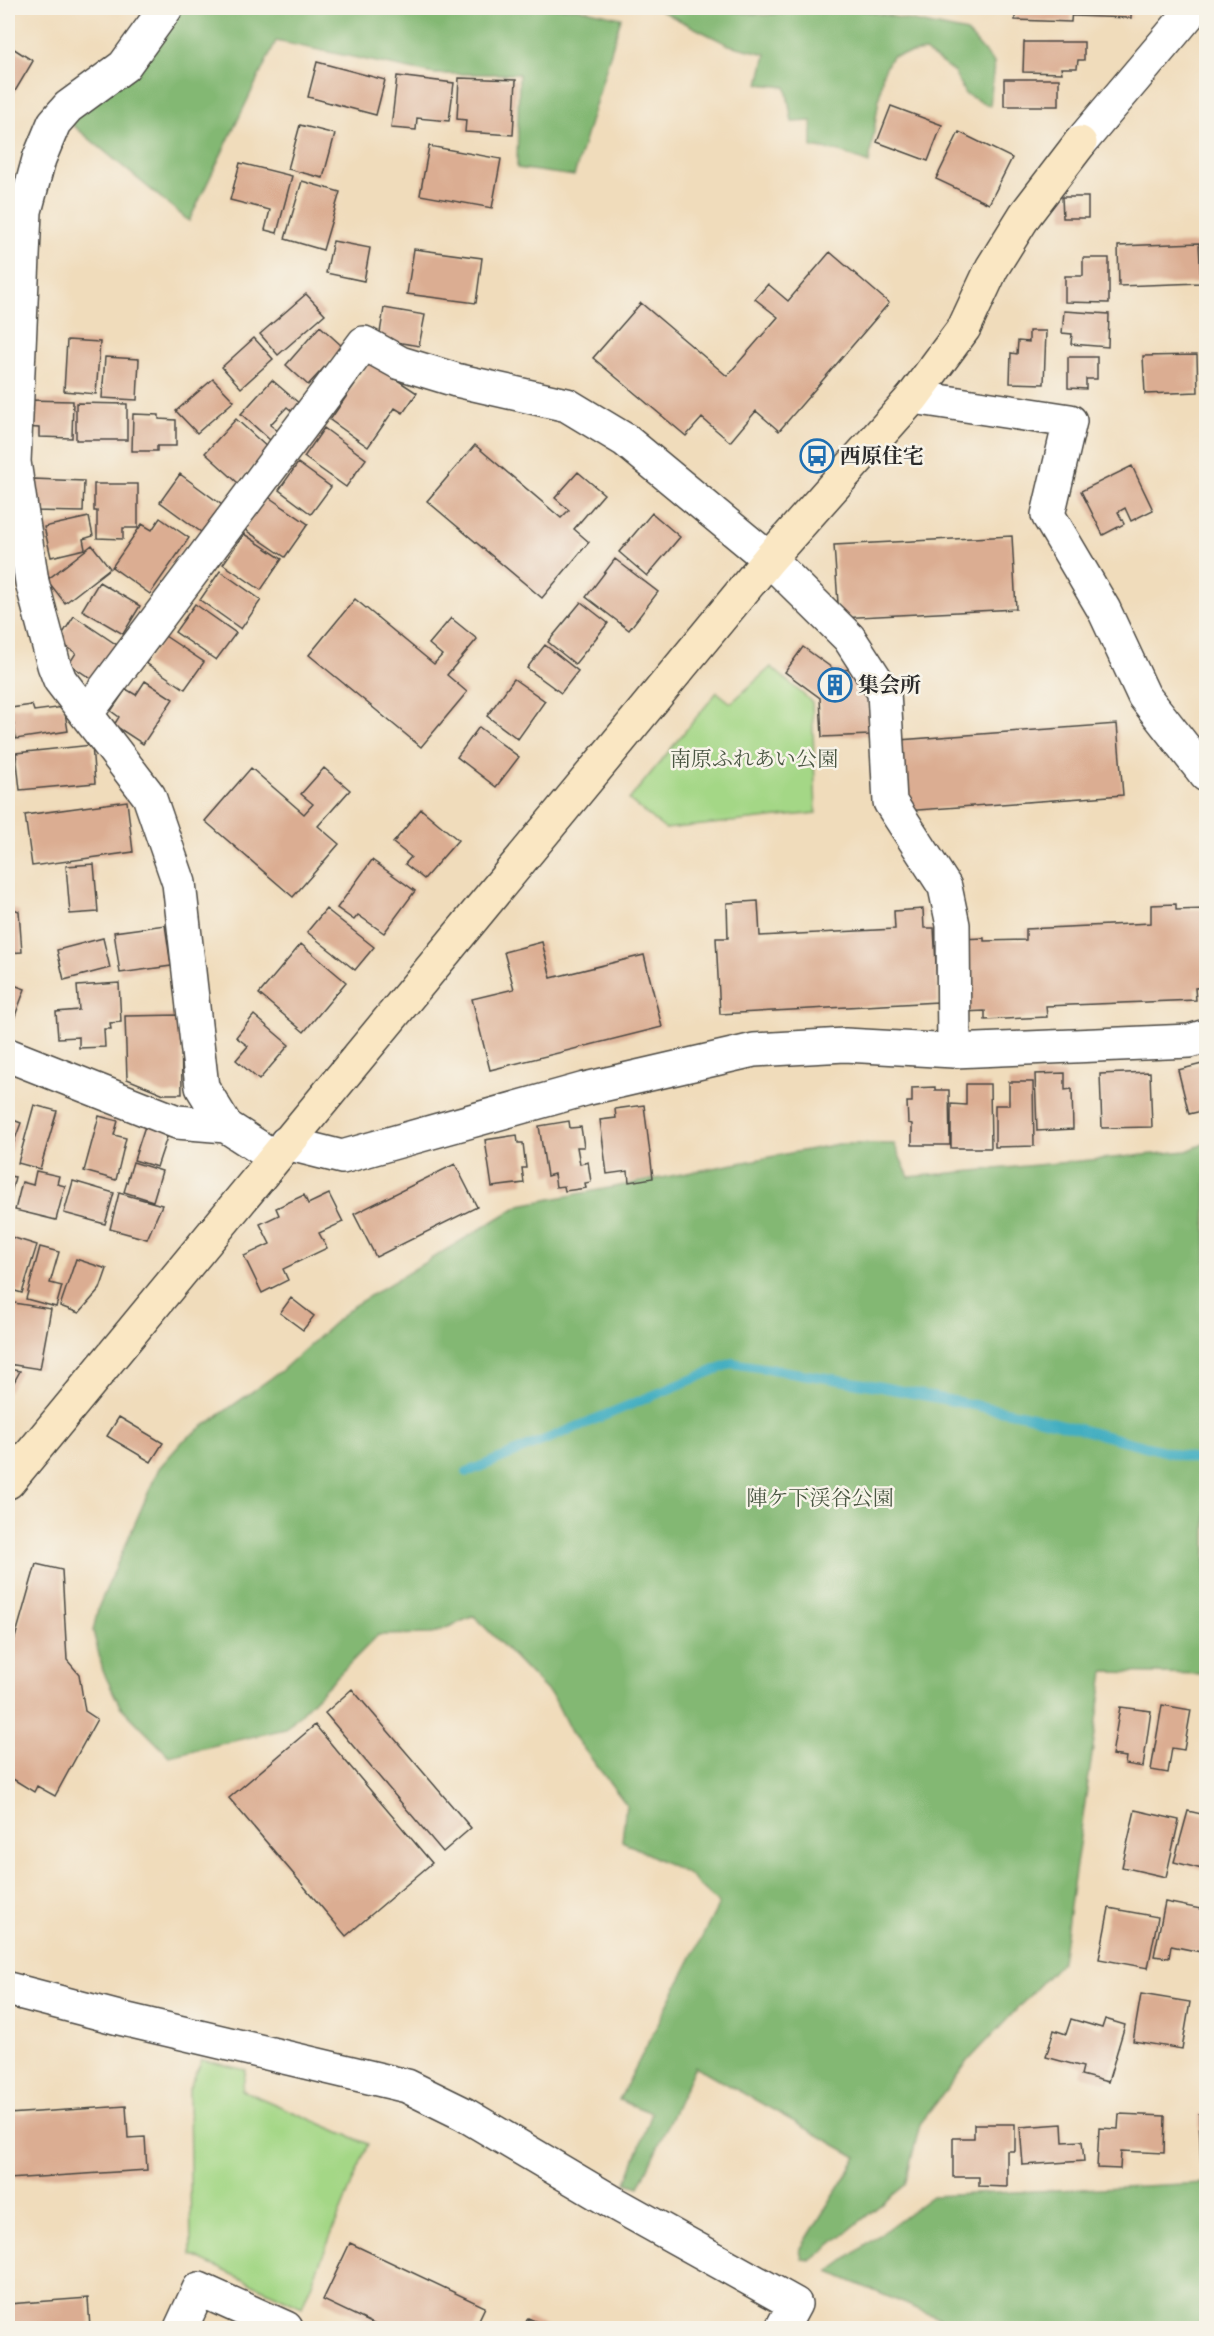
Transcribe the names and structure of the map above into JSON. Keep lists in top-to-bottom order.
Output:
{
  "parks": ["南原ふれあい公園", "陣ケ下渓谷公園"],
  "places": {
    "bus stop": ["西原住宅"],
    "building": ["集会所"]
  }
}
